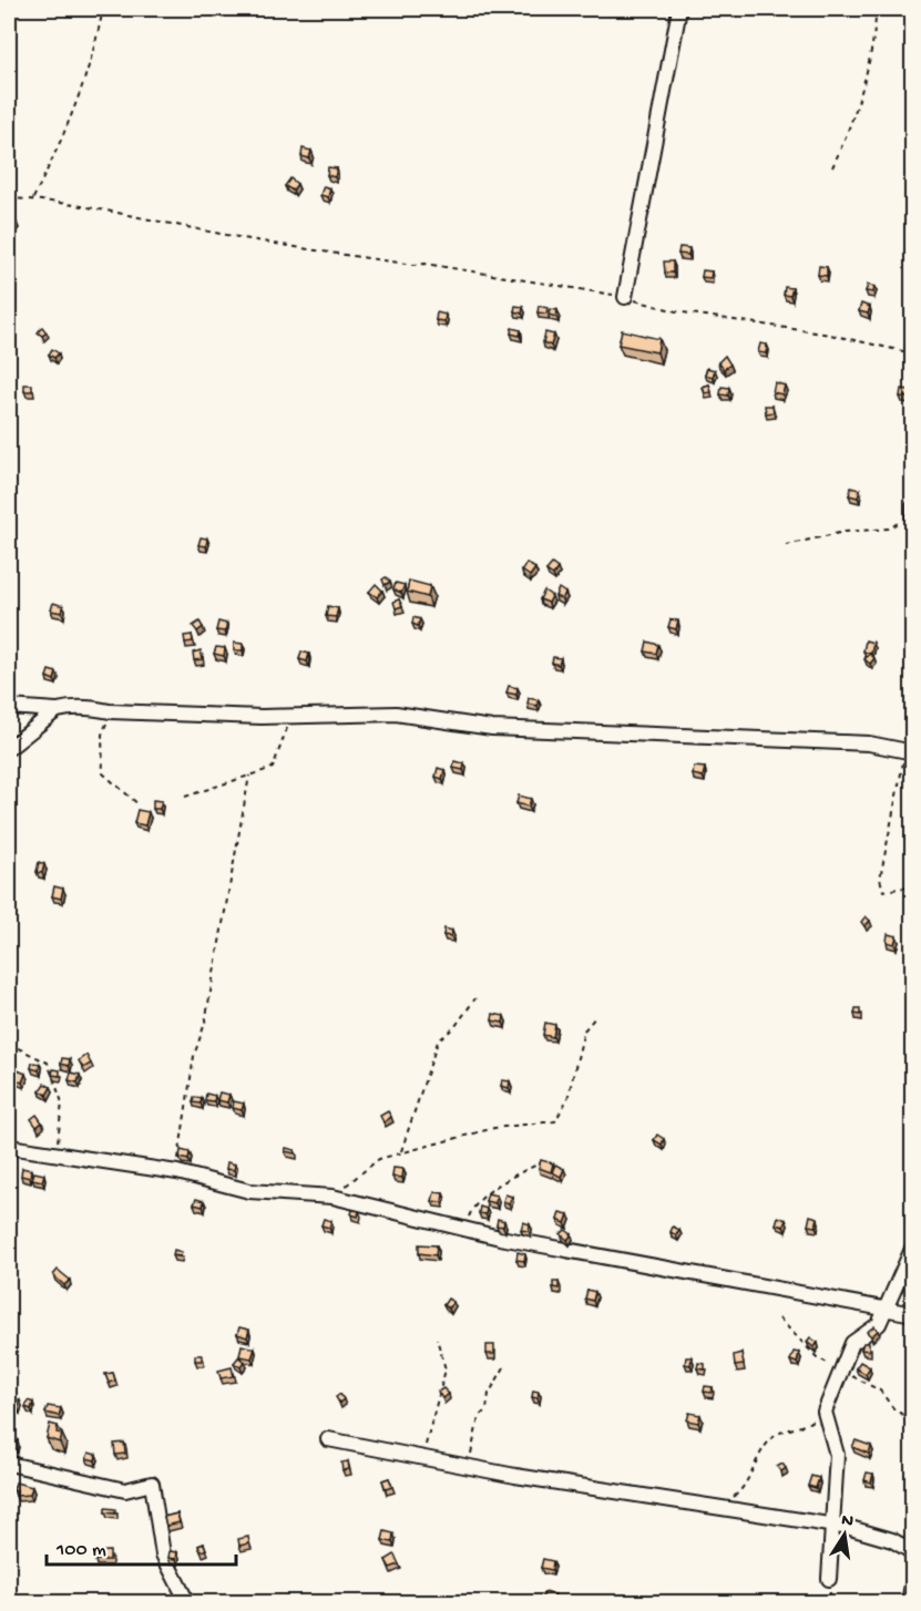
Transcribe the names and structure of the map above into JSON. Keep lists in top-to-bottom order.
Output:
{
  "scale_bar": "100 m",
  "north": "top"
}
